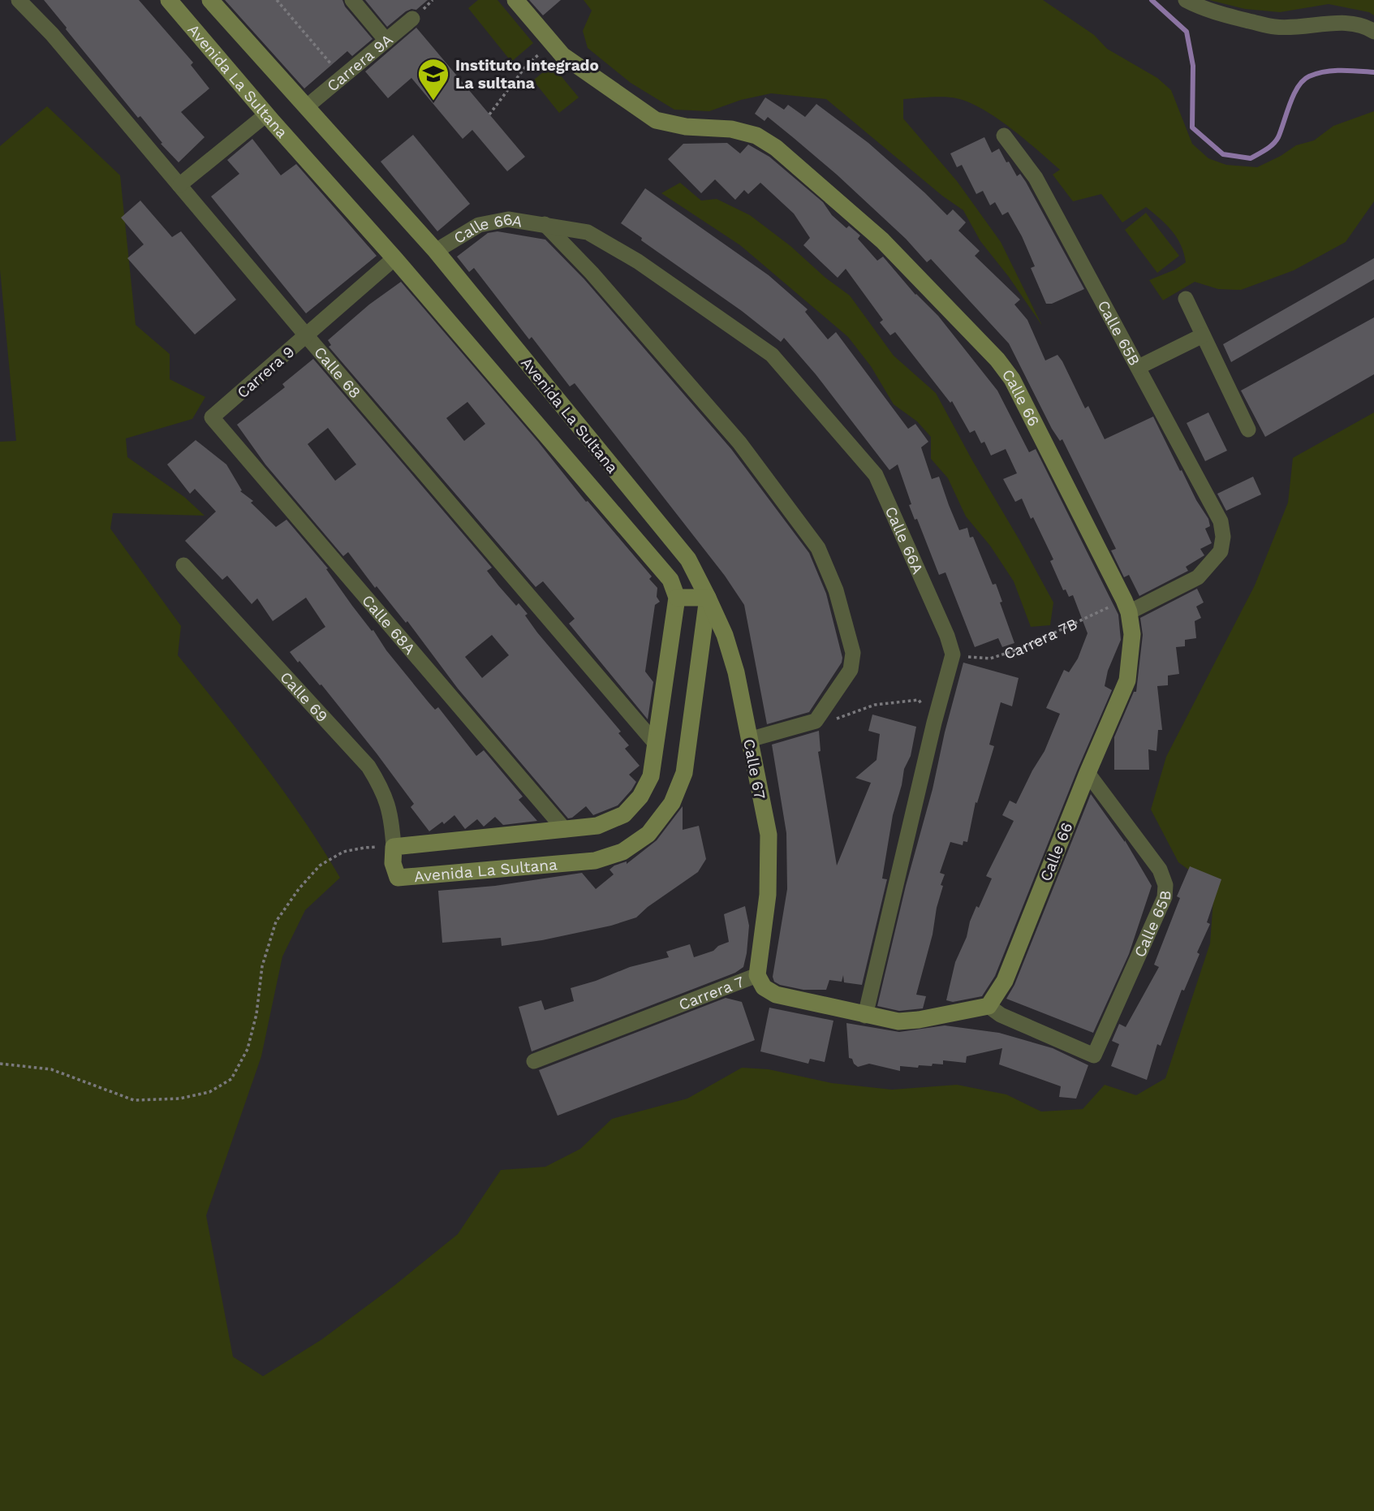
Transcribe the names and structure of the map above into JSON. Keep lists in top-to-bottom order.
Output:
{
  "streets": {
    "street": [
      "Carrera 9A",
      "Avenida La Sultana",
      "Calle 66A",
      "Calle 65B",
      "Carrera 9",
      "Calle 68",
      "Calle 66",
      "Calle 68A",
      "Calle 69",
      "Calle 67",
      "Carrera 7"
    ],
    "path": ["Carrera 7B"]
  },
  "crossings": [
    ["Carrera 9A", "Avenida La Sultana"],
    ["Avenida La Sultana", "Calle 66A"],
    ["Avenida La Sultana", "Carrera 9"],
    ["Avenida La Sultana", "Calle 68"],
    ["Avenida La Sultana", "Calle 68A"],
    ["Avenida La Sultana", "Calle 69"],
    ["Avenida La Sultana", "Calle 67"],
    ["Calle 66A", "Carrera 7B"],
    ["Calle 65B", "Calle 66"],
    ["Calle 65B", "Carrera 7B"],
    ["Calle 65B", "Carrera 7"],
    ["Carrera 9", "Calle 68"],
    ["Carrera 9", "Calle 68A"],
    ["Calle 66", "Carrera 7B"],
    ["Calle 66", "Carrera 7"],
    ["Calle 67", "Carrera 7"]
  ],
  "places": {
    "school or university": ["Instituto Integrado La sultana"]
  }
}
